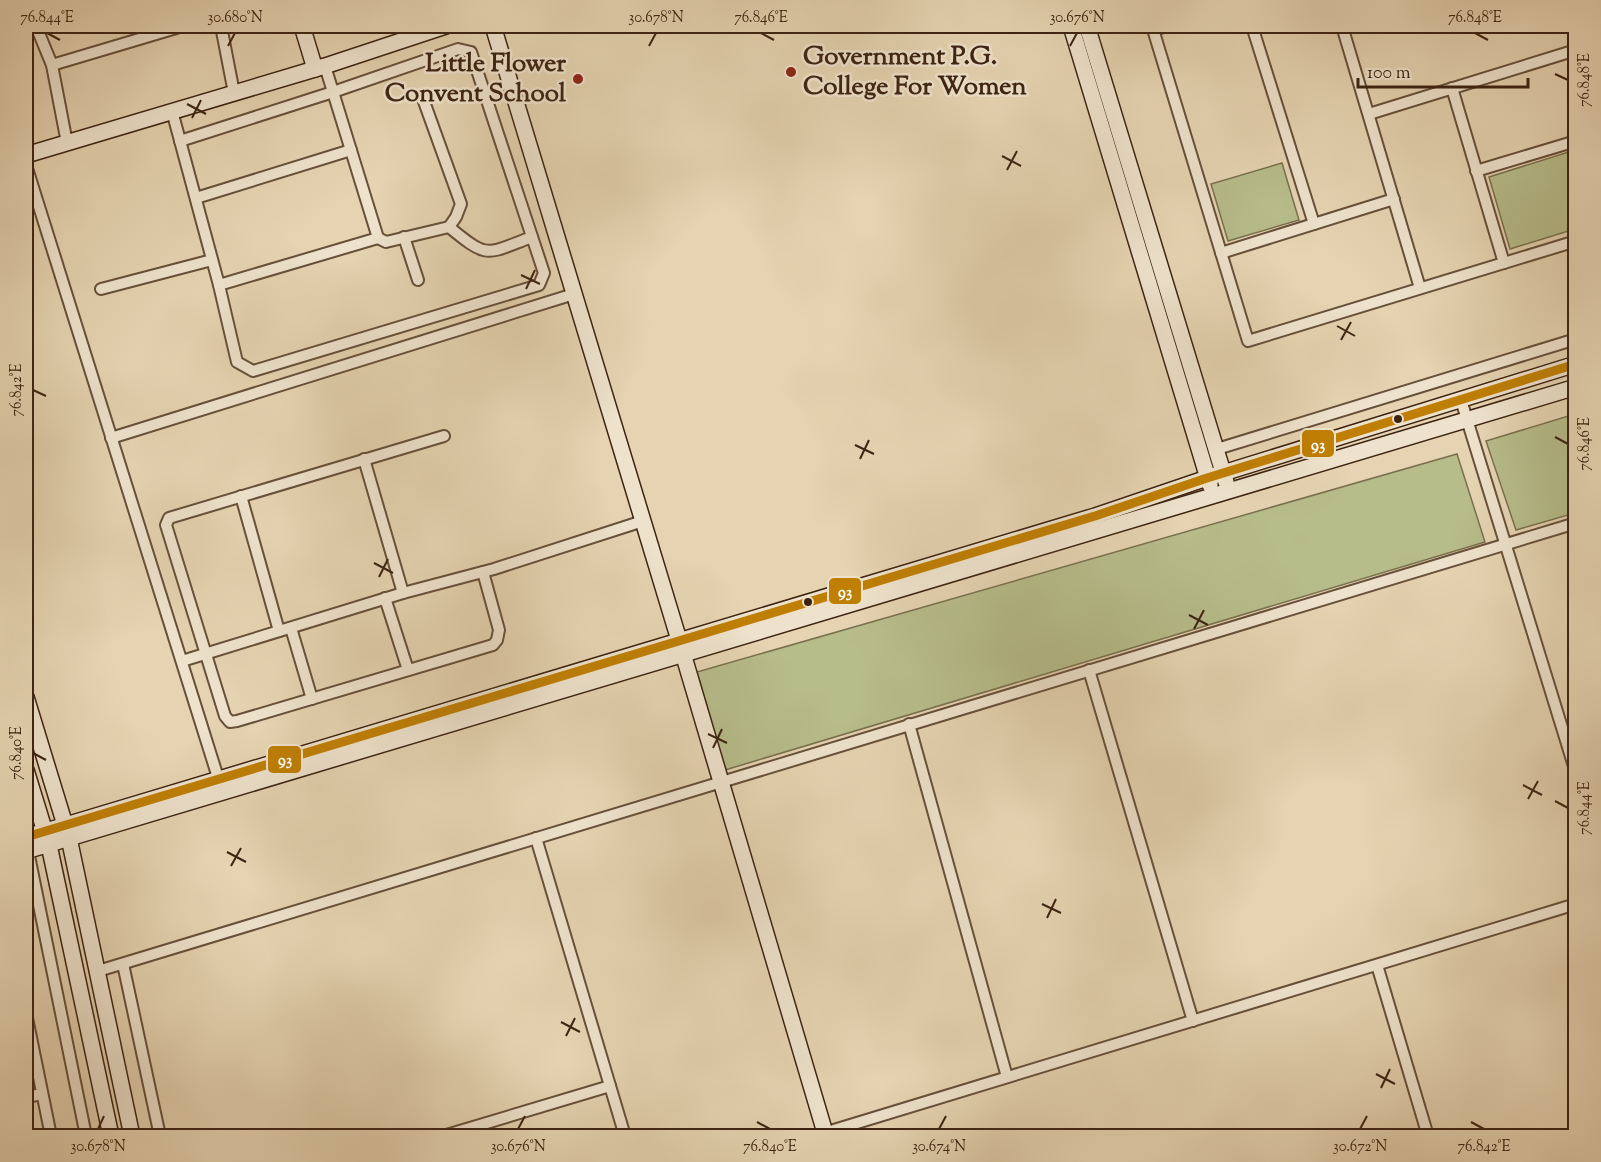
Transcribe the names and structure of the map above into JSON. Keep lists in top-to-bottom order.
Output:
{
  "places": ["Government P.G. College For Women", "Little Flower Convent School"],
  "lines": ["transit line 93"],
  "scale_bar": "100 m",
  "coordinates": [
    "76.844°E",
    "30.680°N",
    "30.678°N",
    "76.846°E",
    "30.676°N",
    "76.848°E",
    "76.842°E",
    "76.840°E",
    "30.674°N",
    "30.672°N"
  ]
}
